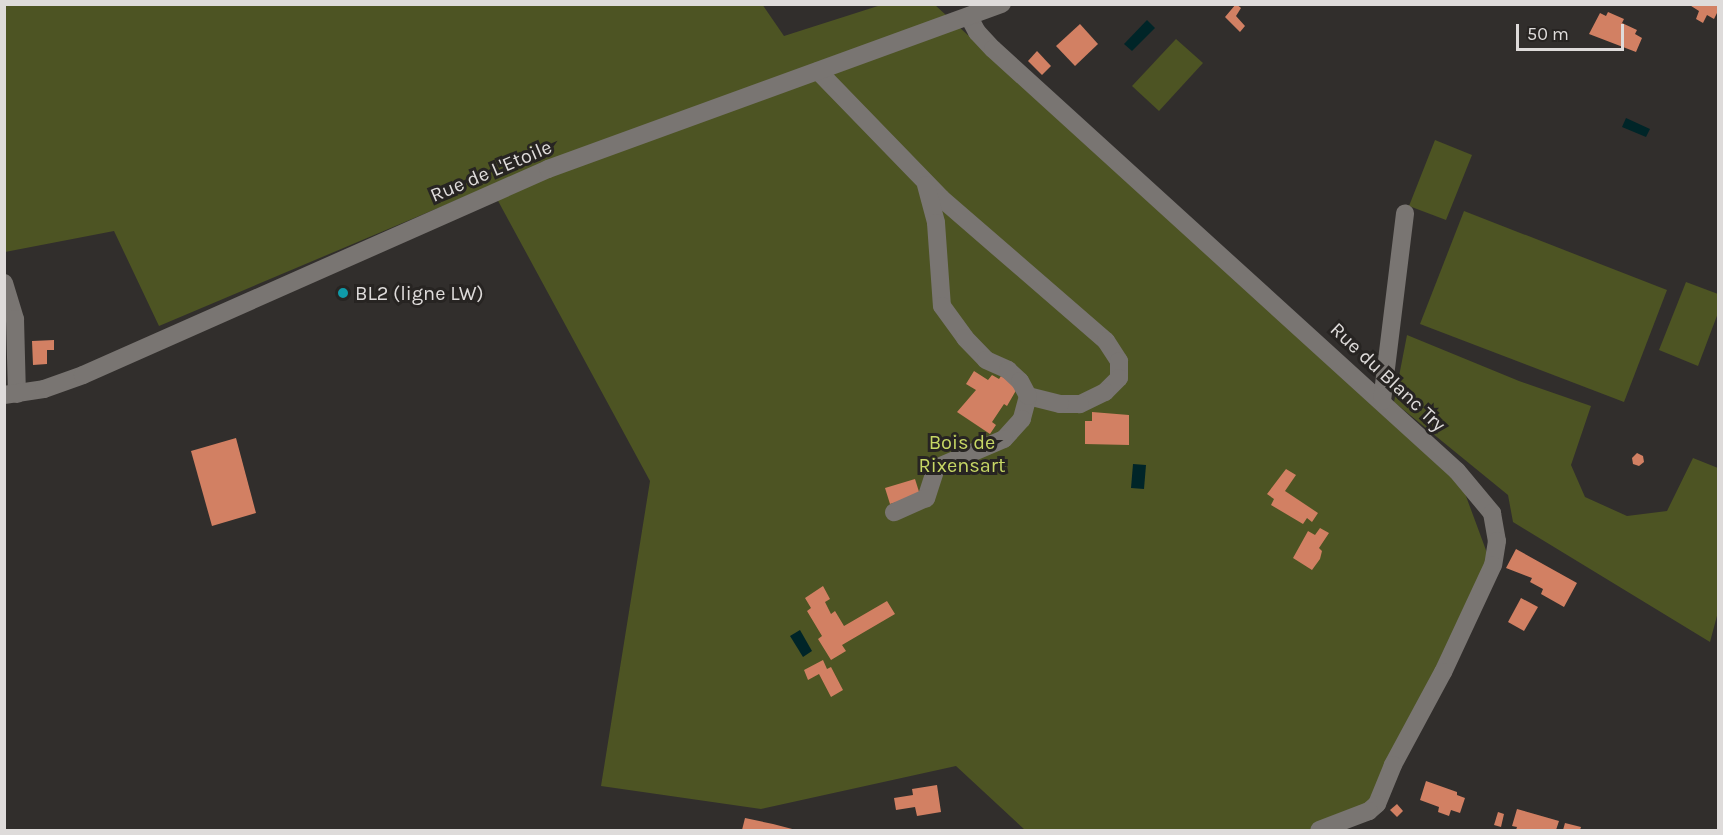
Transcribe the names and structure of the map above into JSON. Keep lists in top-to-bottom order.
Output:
{
  "streets": {
    "street": ["Rue de L'Etoile", "Rue du Blanc Try"]
  },
  "crossings": [
    ["Rue de L'Etoile", "Rue du Blanc Try"]
  ],
  "parks": ["Bois de Rixensart"],
  "places": ["BL2 (ligne LW)"],
  "scale_bar": "50 m"
}
